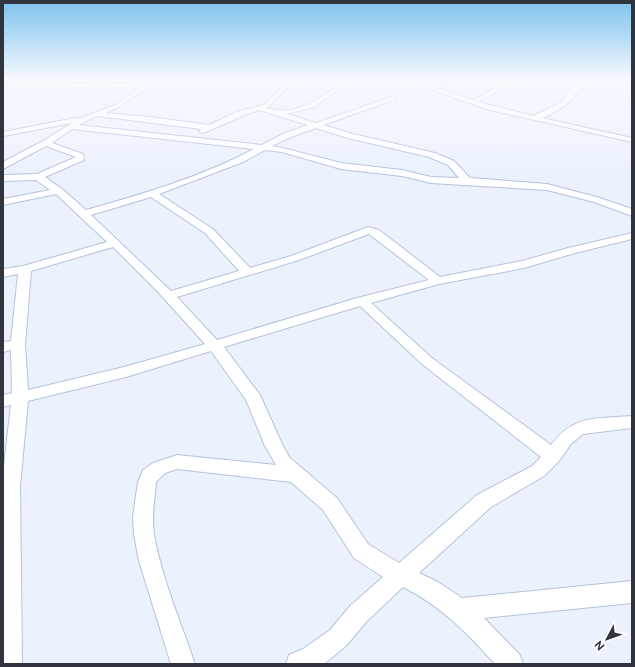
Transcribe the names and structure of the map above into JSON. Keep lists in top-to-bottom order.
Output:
{
  "north": "bottom left"
}
